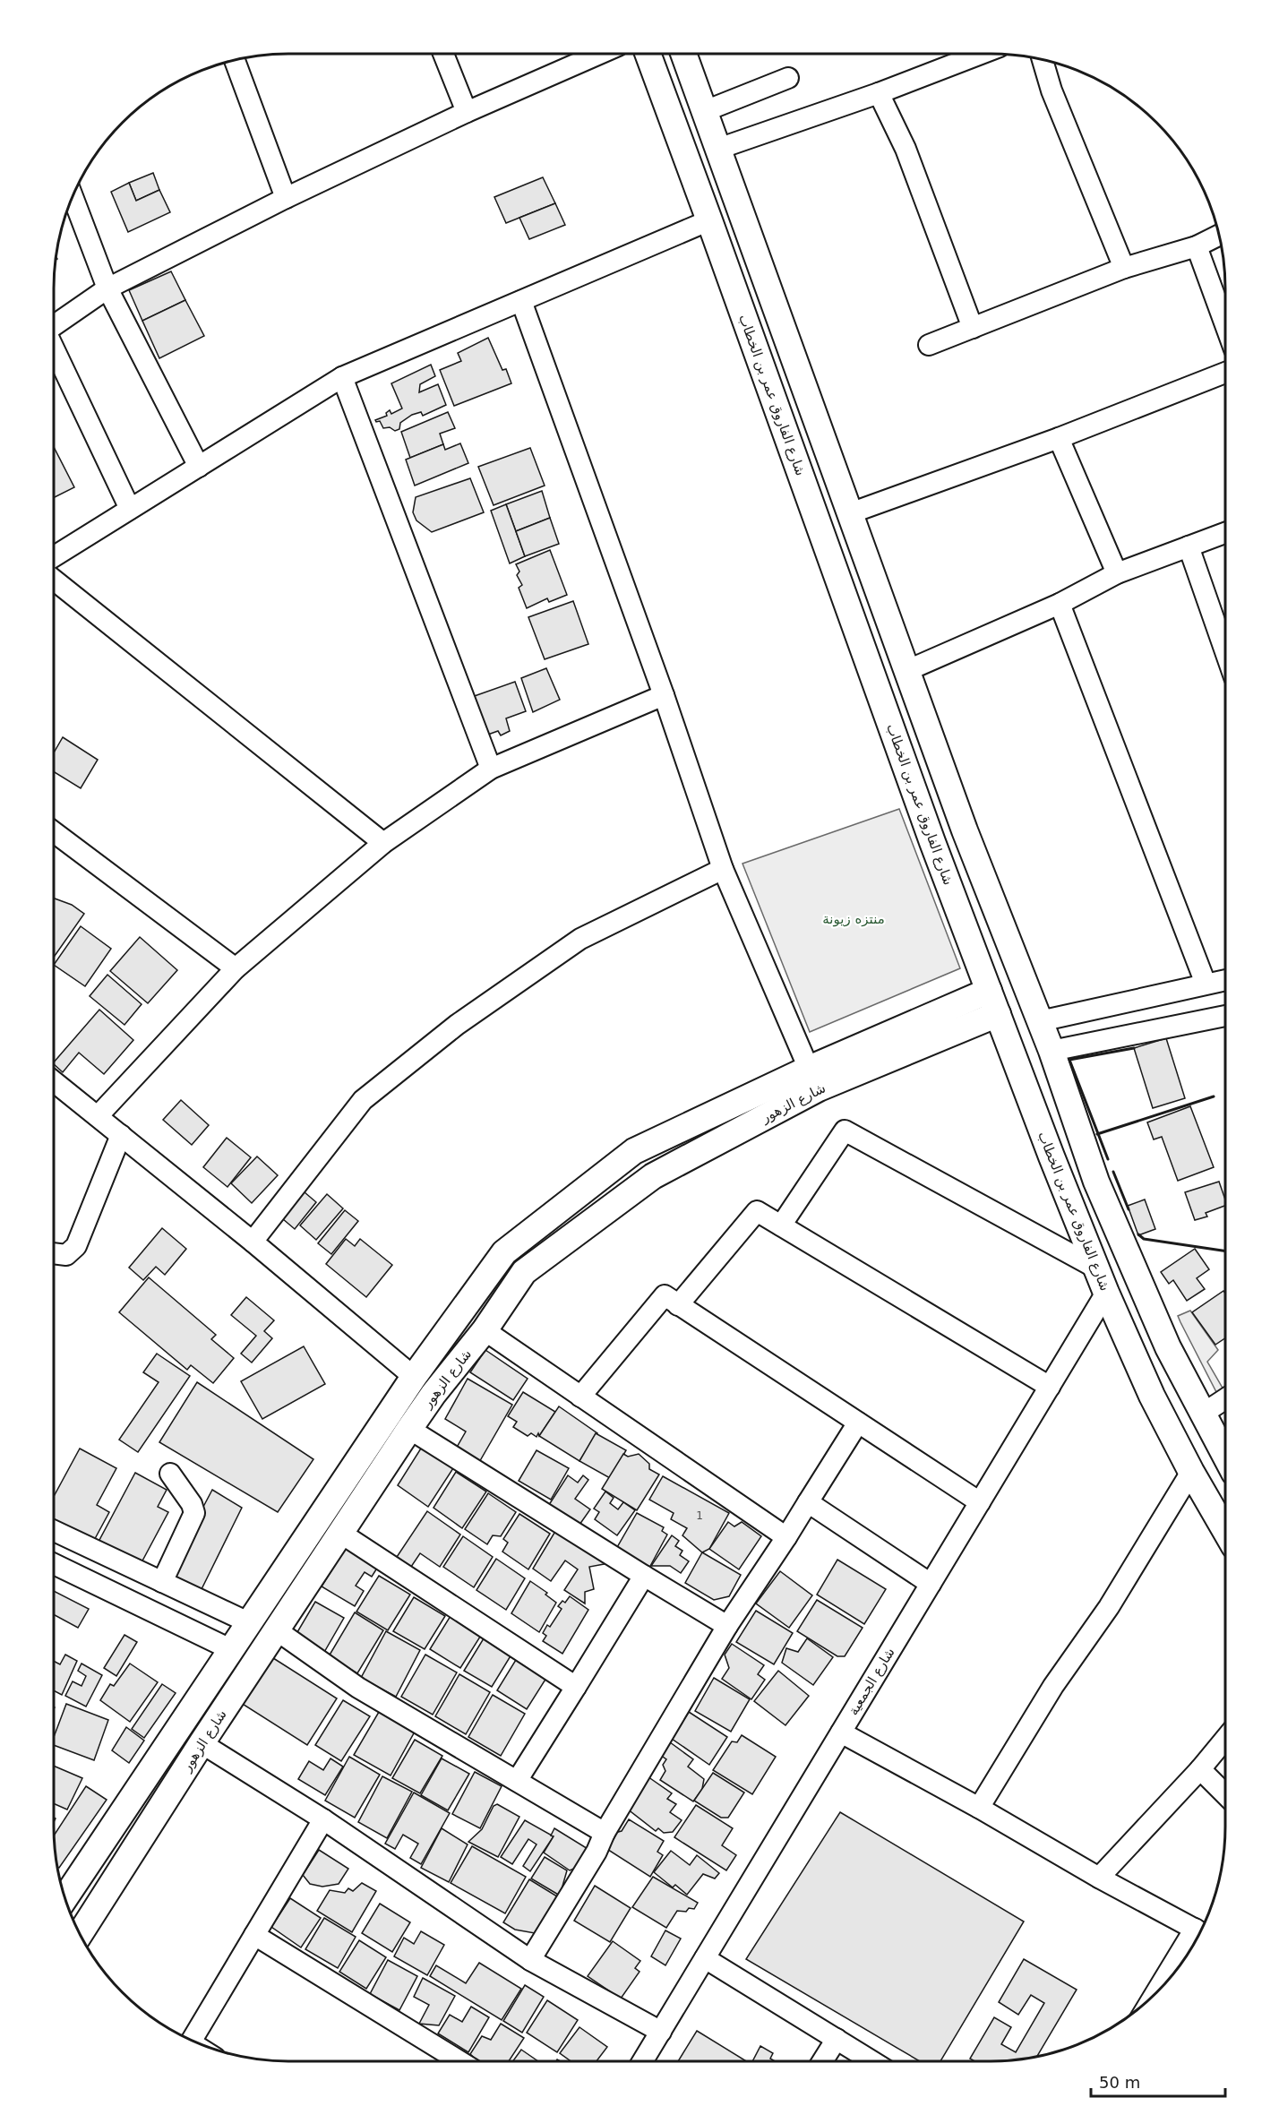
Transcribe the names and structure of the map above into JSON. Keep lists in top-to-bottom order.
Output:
{
  "streets": {
    "main road": ["شارع الفاروق عمر بن الخطاب", "شارع الزهور"],
    "street": ["شارع الجمعية"]
  },
  "crossings": [
    ["شارع الفاروق عمر بن الخطاب", "شارع الزهور"],
    ["شارع الفاروق عمر بن الخطاب", "شارع الجمعية"]
  ],
  "parks": ["منتزه زيونة"],
  "house_numbers": ["1"],
  "scale_bar": "50 m"
}
